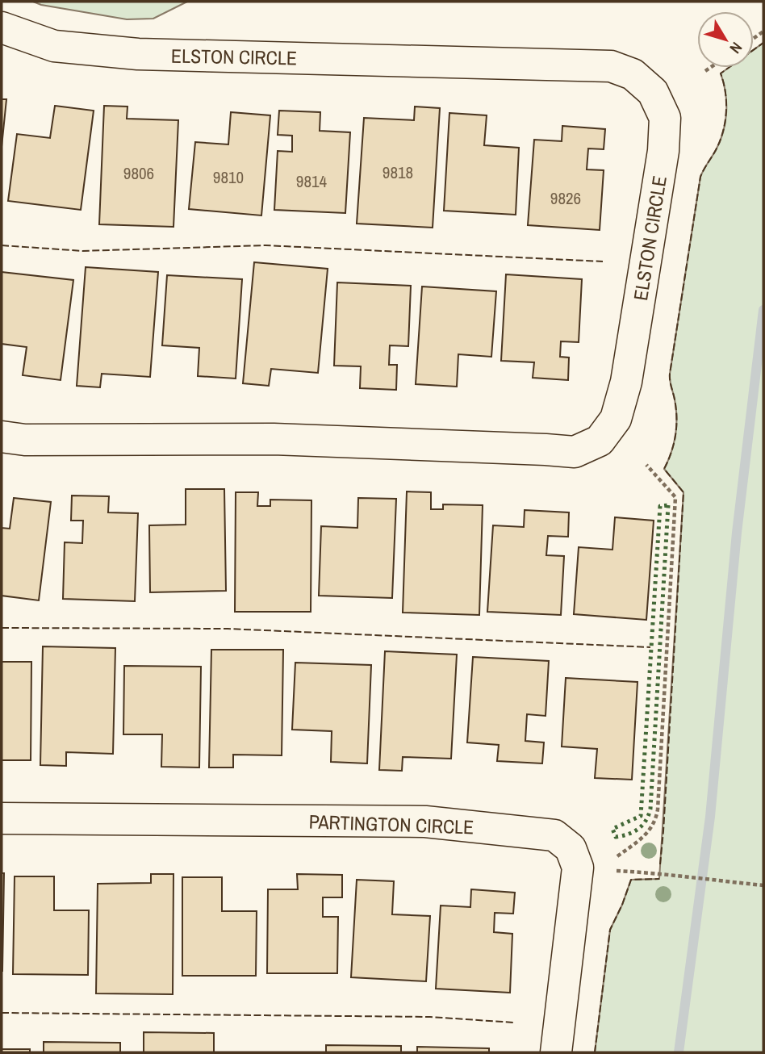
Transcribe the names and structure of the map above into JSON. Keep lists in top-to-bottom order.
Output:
{
  "streets": {
    "street": ["ELSTON CIRCLE", "PARTINGTON CIRCLE"]
  },
  "house_numbers": [
    "9818",
    "9806",
    "9810",
    "9814",
    "9826"
  ],
  "north": "bottom right"
}
